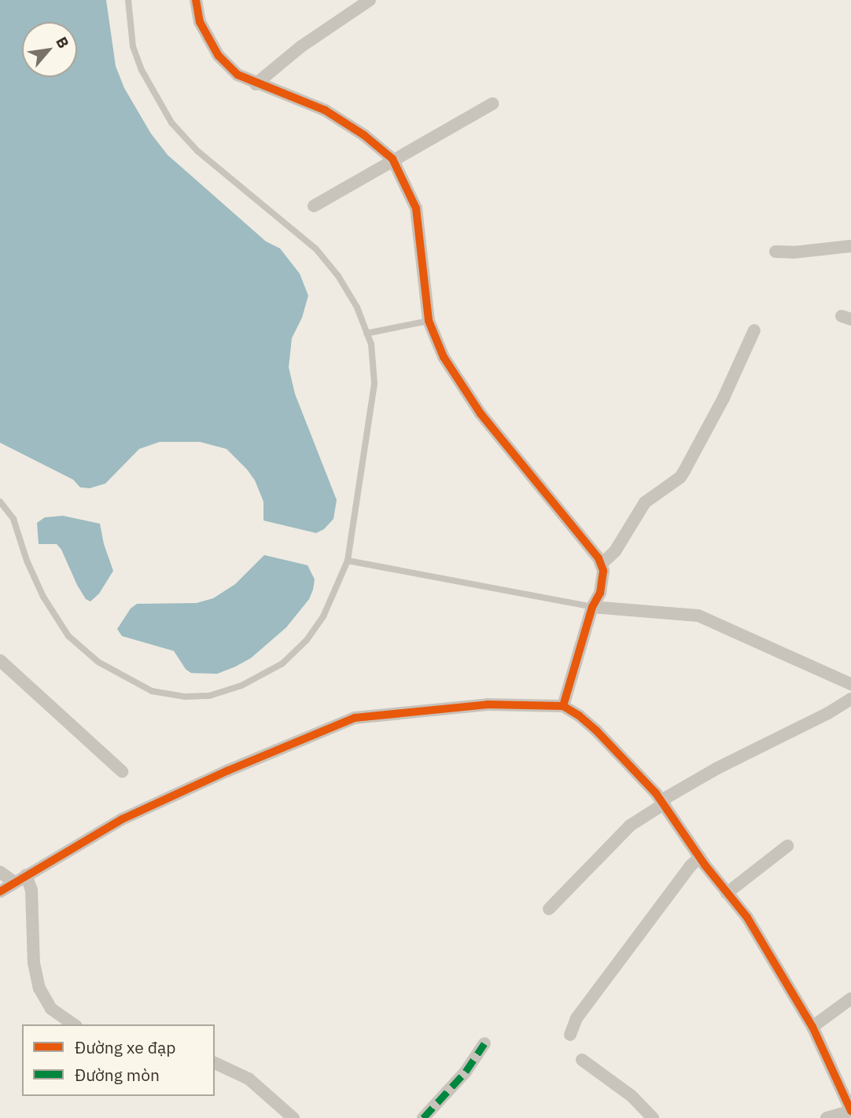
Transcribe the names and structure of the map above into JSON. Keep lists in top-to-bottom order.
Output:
{
  "legend": ["Đường xe đạp", "Đường mòn"],
  "north": "top right"
}
